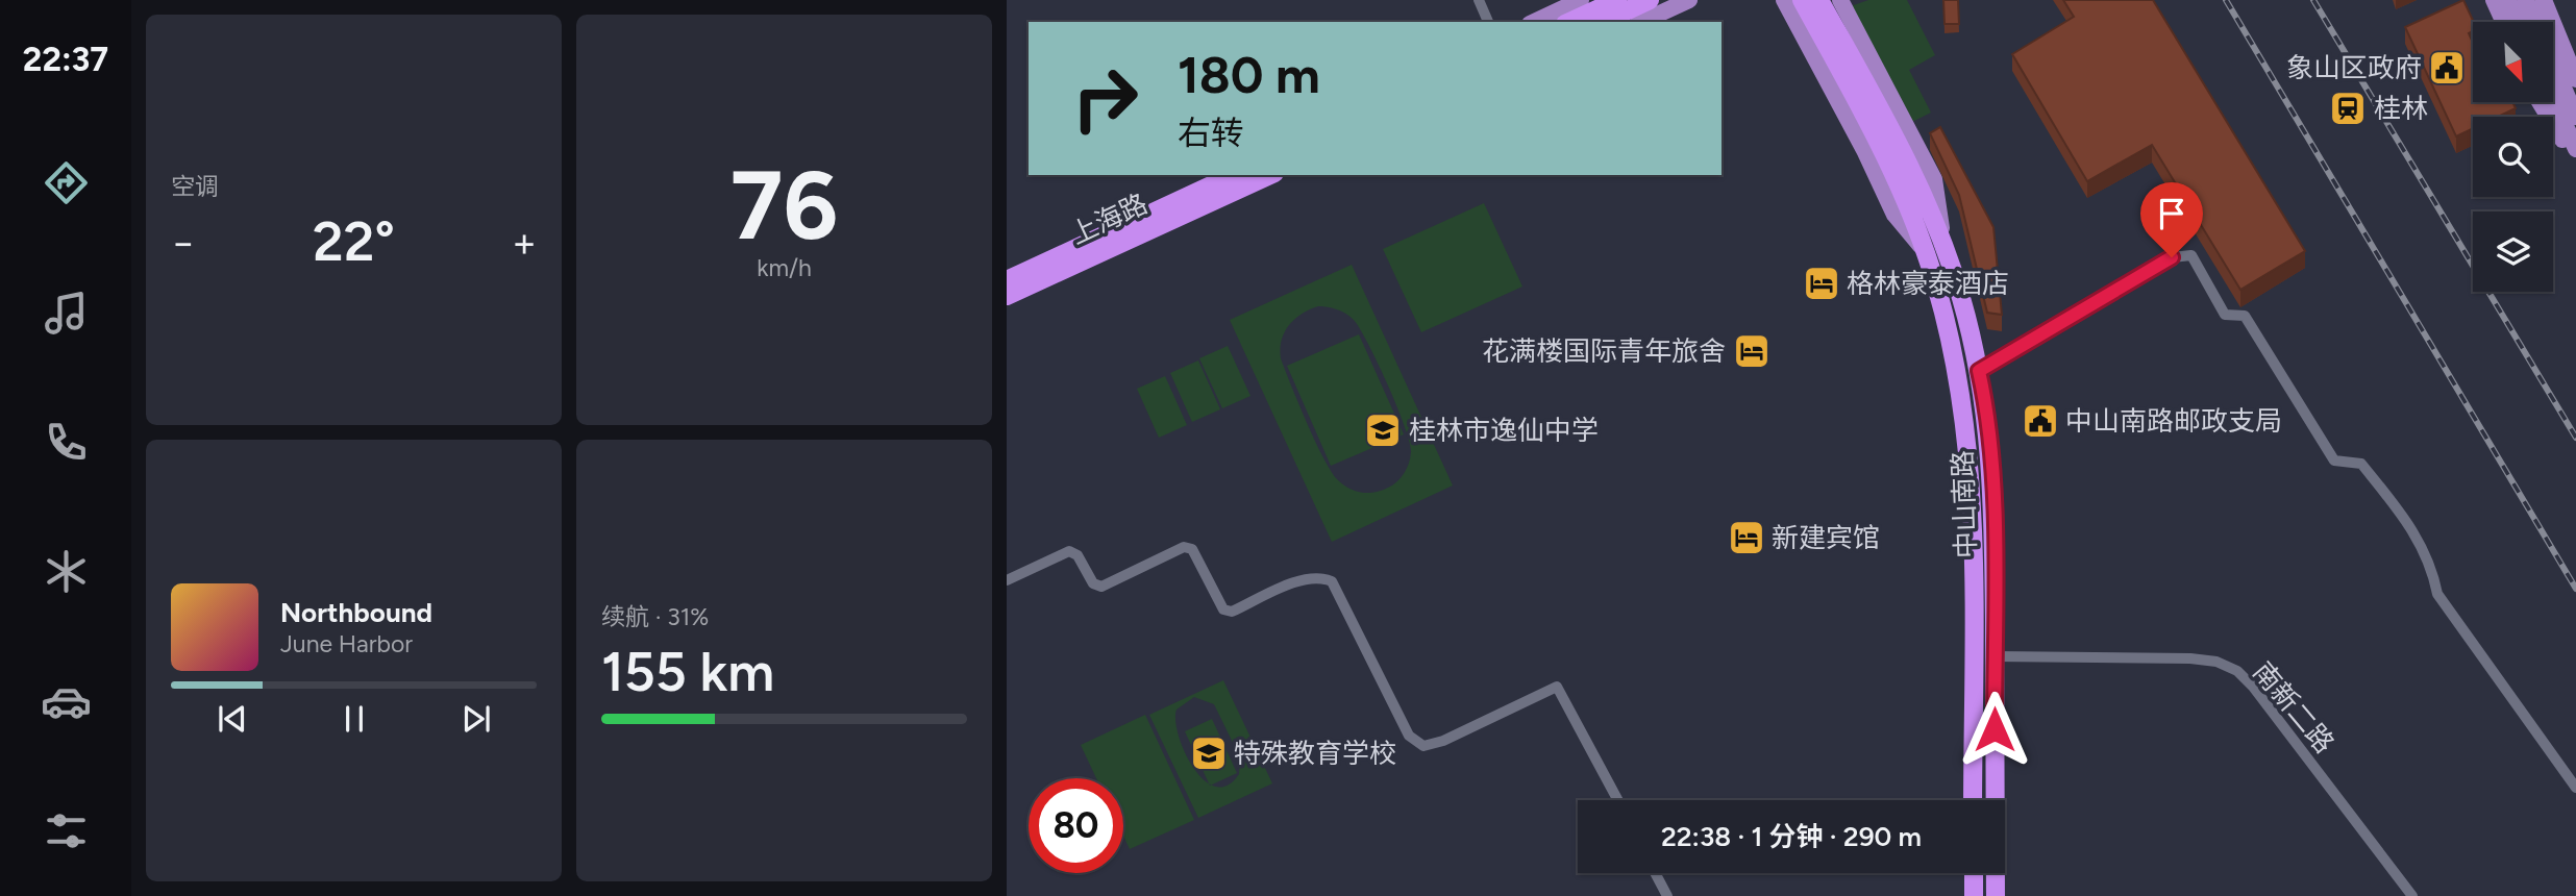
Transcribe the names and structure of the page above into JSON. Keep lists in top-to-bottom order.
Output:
{
  "streets": {
    "highway": ["上海路", "中山南路"],
    "street": ["南新二路"]
  },
  "crossings": [
    ["中山南路", "南新二路"]
  ],
  "places": {
    "public building": ["象山区政府", "中山南路邮政支局"],
    "station": ["桂林"],
    "hotel": ["格林豪泰酒店", "花满楼国际青年旅舍", "新建宾馆"],
    "school or university": ["桂林市逸仙中学", "特殊教育学校"]
  },
  "north": "bottom right",
  "page": {
    "tabs": "22:37",
    "tile": [
      "空调",
      ["76", "km/h"],
      ["续航 · 31%", "155 km"]
    ],
    "turn": ["180 m", "右转"],
    "heat": ["−", "22°", "+"],
    "song": ["Northbound", "June Harbor"],
    "limit": "80",
    "trip": "22:38 · 1 分钟 · 290 m"
  }
}
